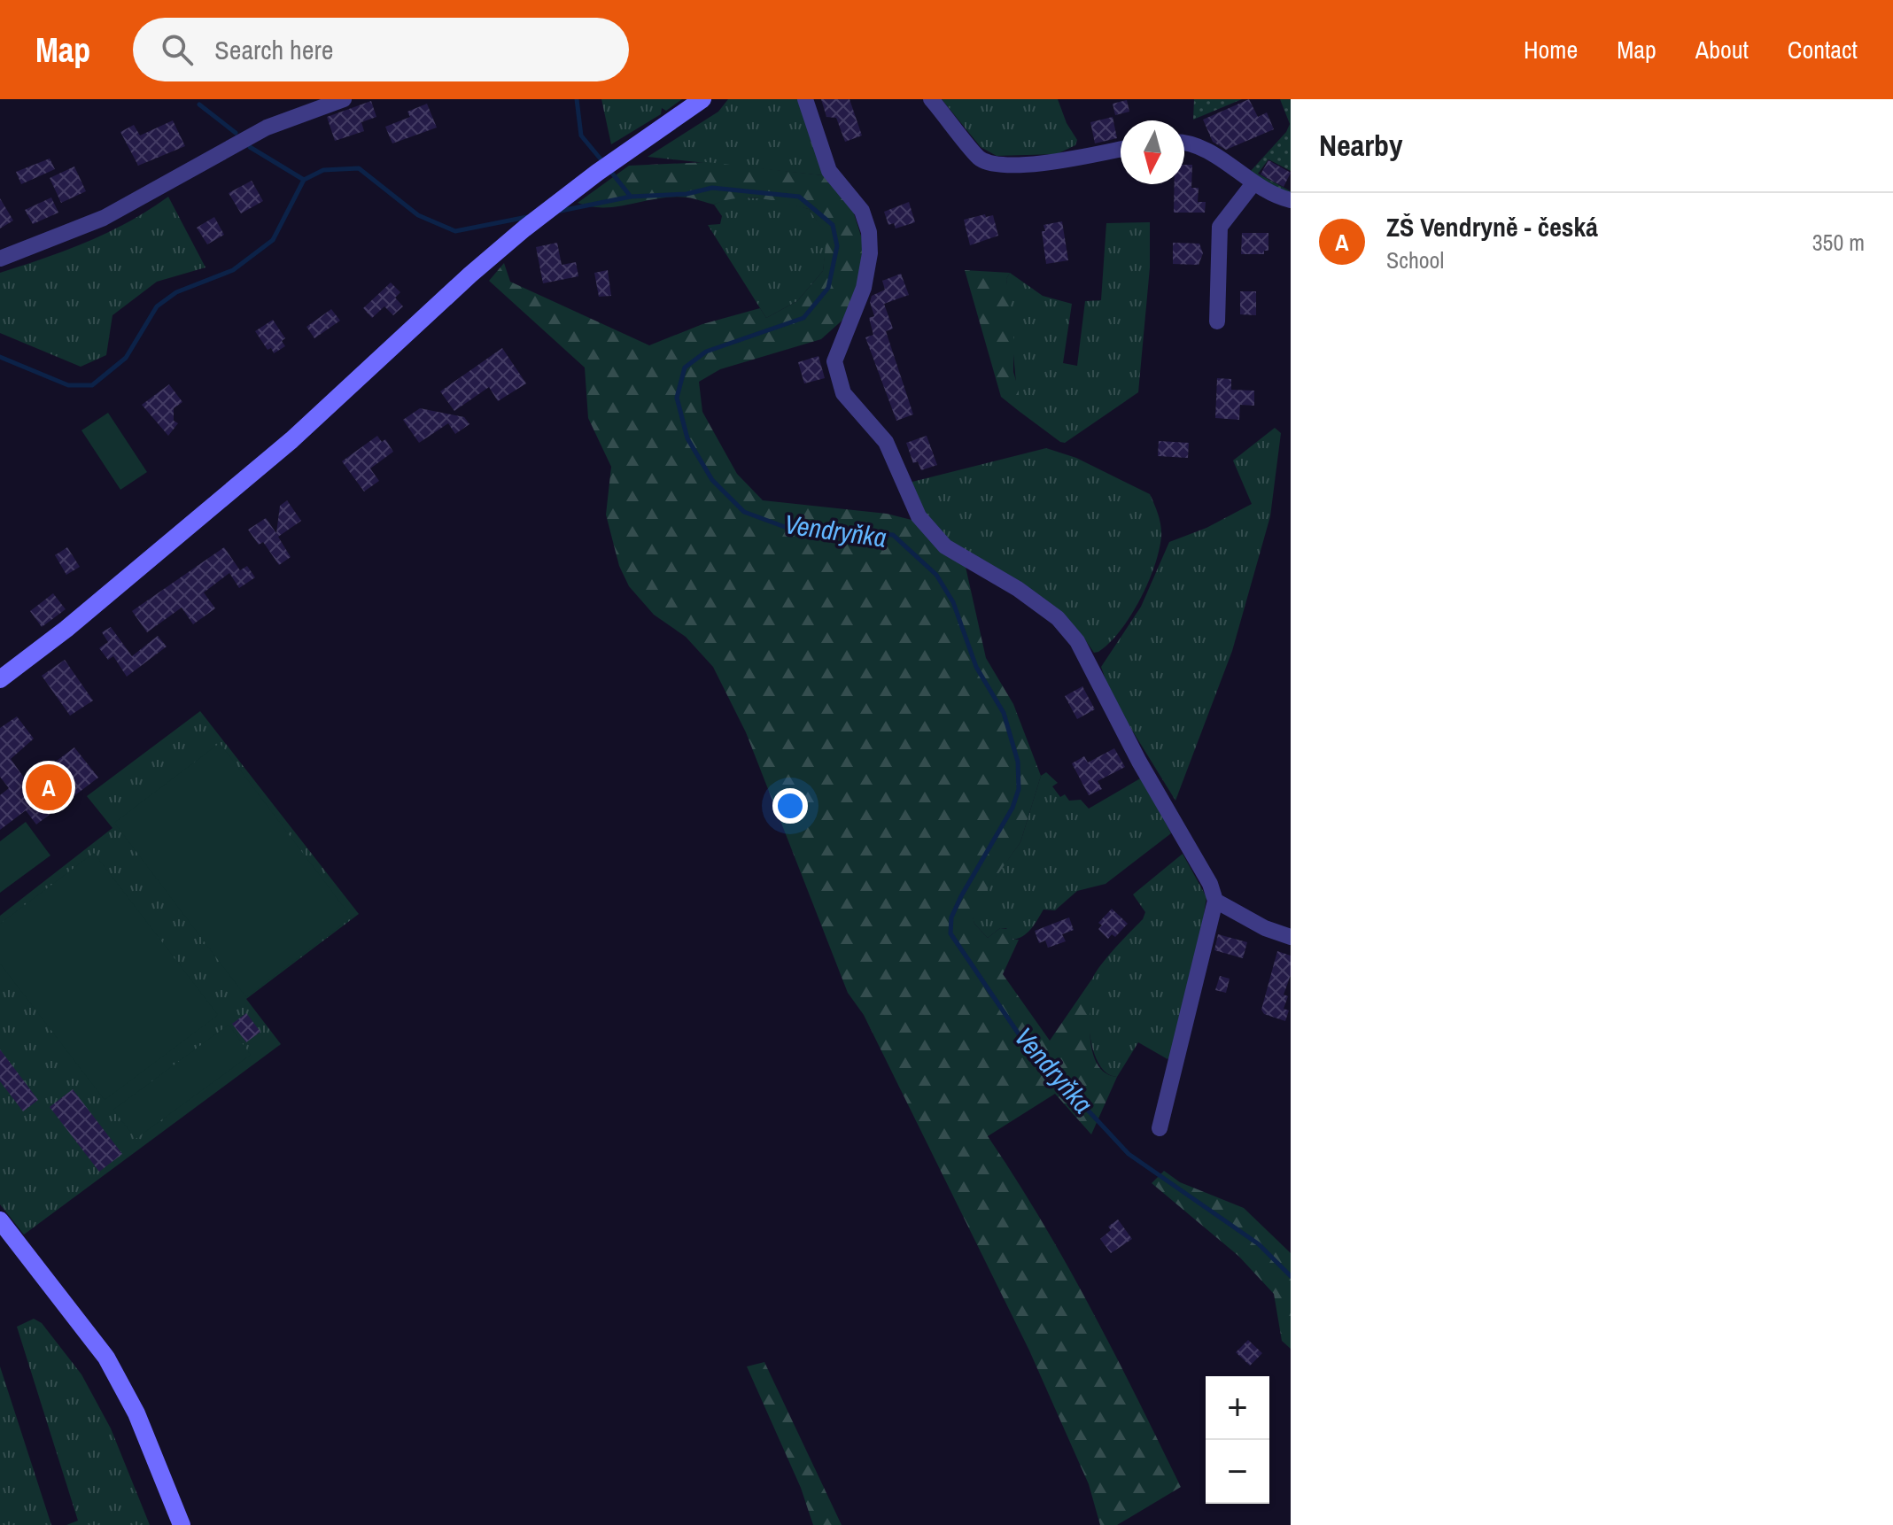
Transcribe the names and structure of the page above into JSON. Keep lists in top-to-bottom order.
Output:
{
  "water": ["Vendryňka"],
  "north": "bottom",
  "page": {
    "header": "Map",
    "search": "Search here",
    "nav": [
      "Home",
      "Map",
      "About",
      "Contact"
    ],
    "heading": "Nearby",
    "list": [
      {
        "mark": "A",
        "name": "ZŠ Vendryně - česká",
        "note": "School",
        "value": "350 m"
      }
    ],
    "pins": "A",
    "map_buttons": ["+", "−"]
  }
}
